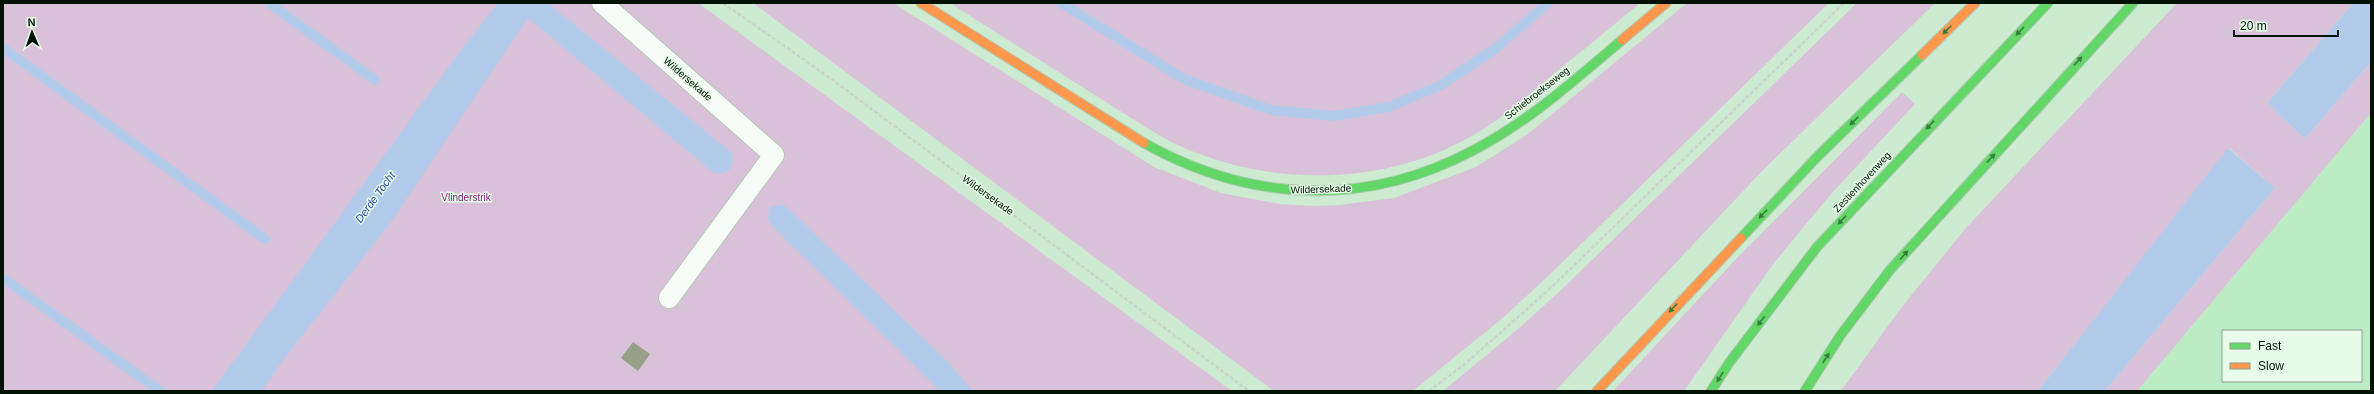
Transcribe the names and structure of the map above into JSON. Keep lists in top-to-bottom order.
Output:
{
  "streets": {
    "main road": ["Wildersekade", "Schiebroekseweg", "Zestienhovenweg"]
  },
  "crossings": [
    ["Wildersekade", "Schiebroekseweg"]
  ],
  "water": ["Derde Tocht"],
  "parks": ["Vlinderstrik"],
  "legend": ["Fast", "Slow"],
  "scale_bar": "20 m",
  "north": "top"
}
